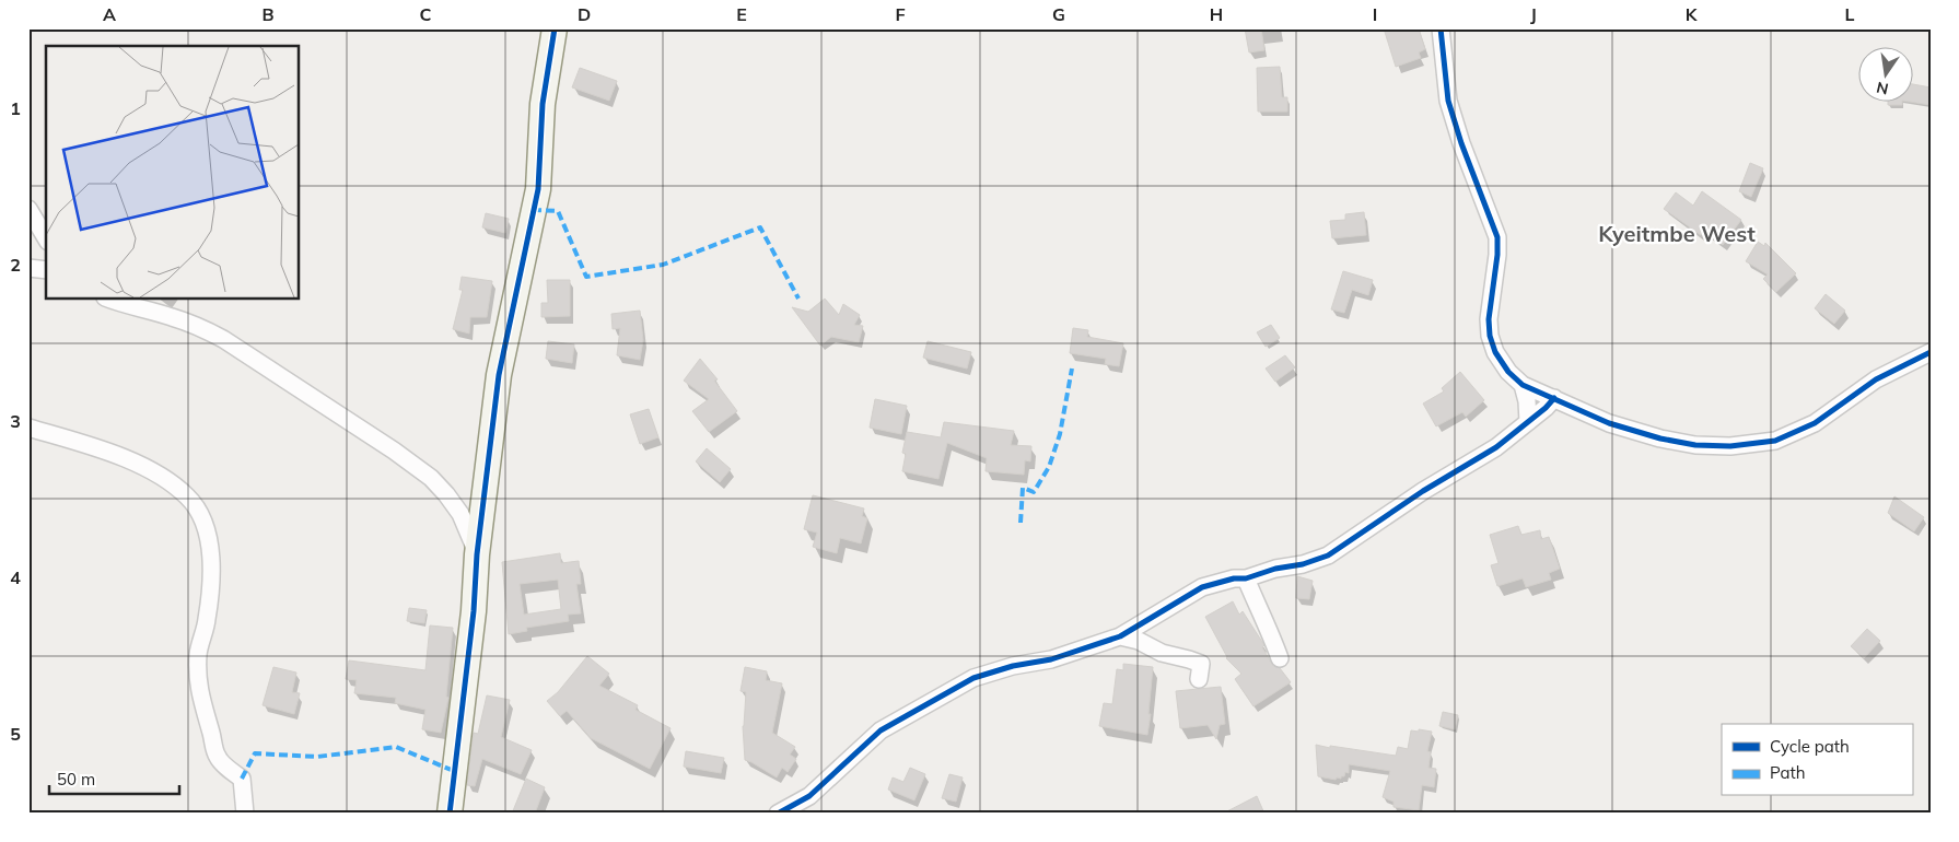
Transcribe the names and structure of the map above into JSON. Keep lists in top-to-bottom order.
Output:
{
  "districts": ["Kyeitmbe West"],
  "legend": ["Cycle path", "Path"],
  "scale_bar": "50 m",
  "north": "bottom",
  "grid": {
    "columns": [
      "A",
      "B",
      "C",
      "D",
      "E",
      "F",
      "G",
      "H",
      "I",
      "J",
      "K",
      "L"
    ],
    "rows": [
      "1",
      "2",
      "3",
      "4",
      "5"
    ]
  }
}
